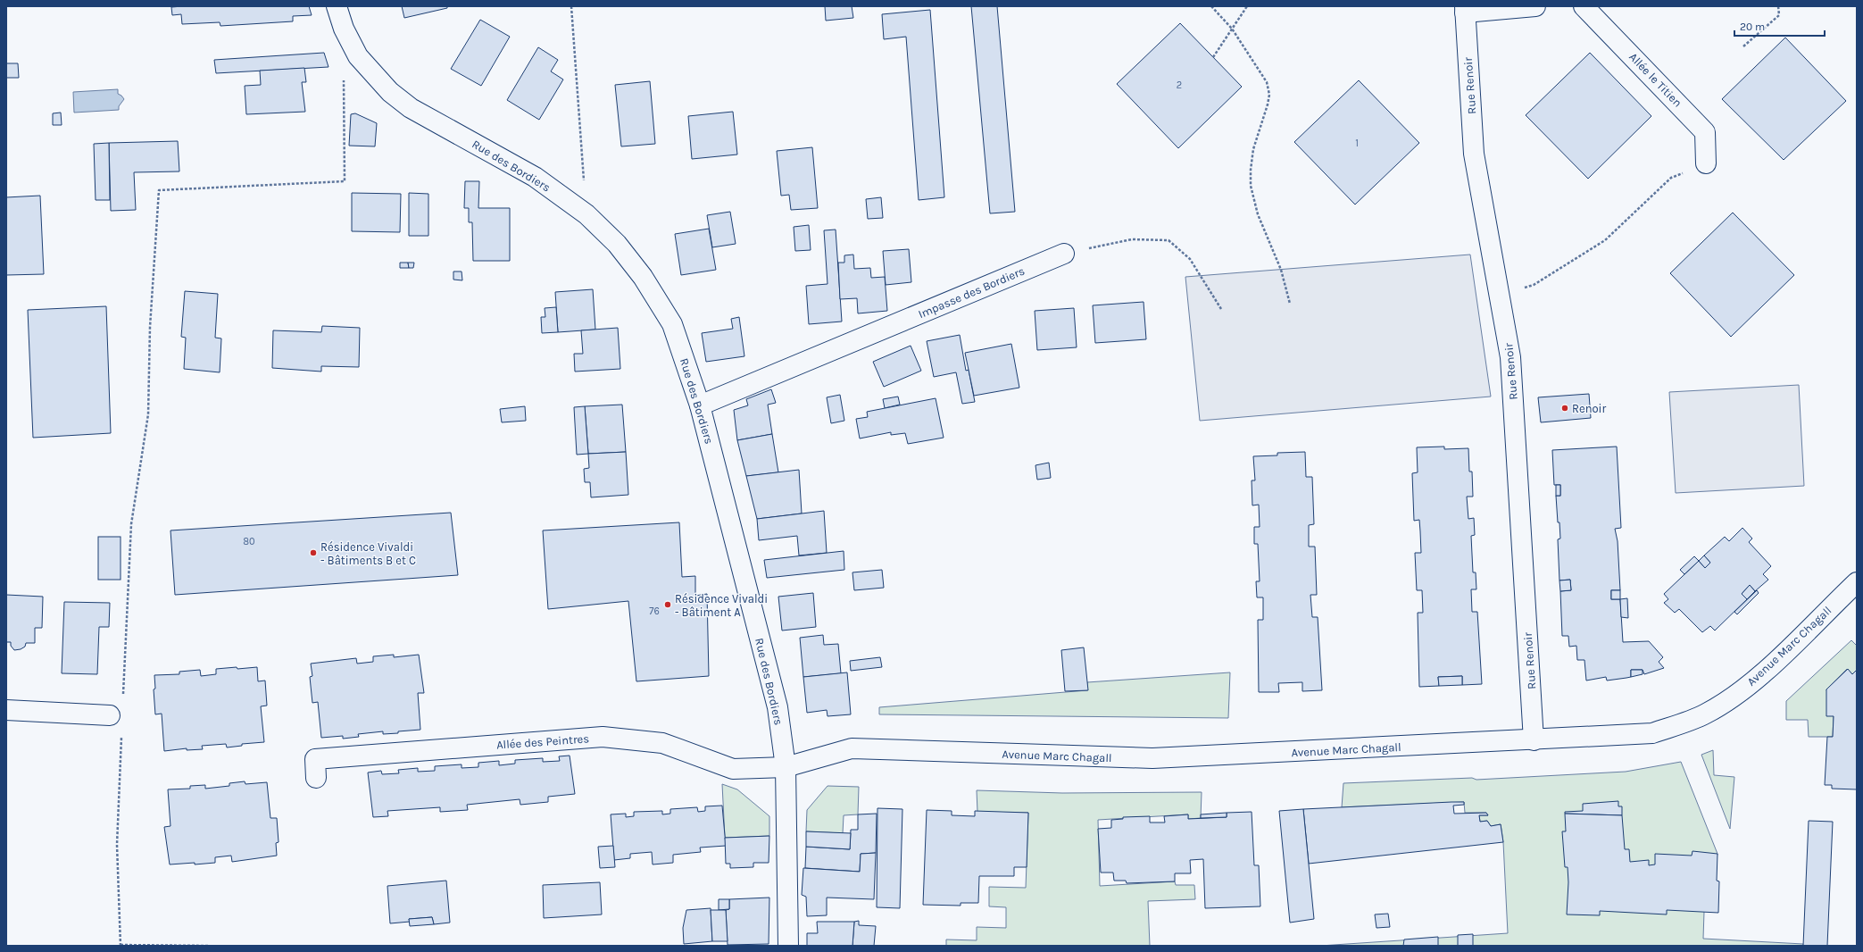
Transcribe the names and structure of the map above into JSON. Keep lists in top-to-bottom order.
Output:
{
  "streets": {
    "street": [
      "Allée le Titien",
      "Rue Renoir",
      "Rue des Bordiers",
      "Impasse des Bordiers",
      "Avenue Marc Chagall",
      "Allée des Peintres"
    ]
  },
  "crossings": [
    ["Rue Renoir", "Avenue Marc Chagall"],
    ["Rue des Bordiers", "Impasse des Bordiers"],
    ["Rue des Bordiers", "Avenue Marc Chagall"],
    ["Rue des Bordiers", "Allée des Peintres"],
    ["Avenue Marc Chagall", "Allée des Peintres"]
  ],
  "places": ["Renoir", "Résidence Vivaldi - Bâtiments B et C", "Résidence Vivaldi - Bâtiment A"],
  "house_numbers": [
    "2",
    "1",
    "80",
    "76"
  ],
  "scale_bar": "20 m"
}
